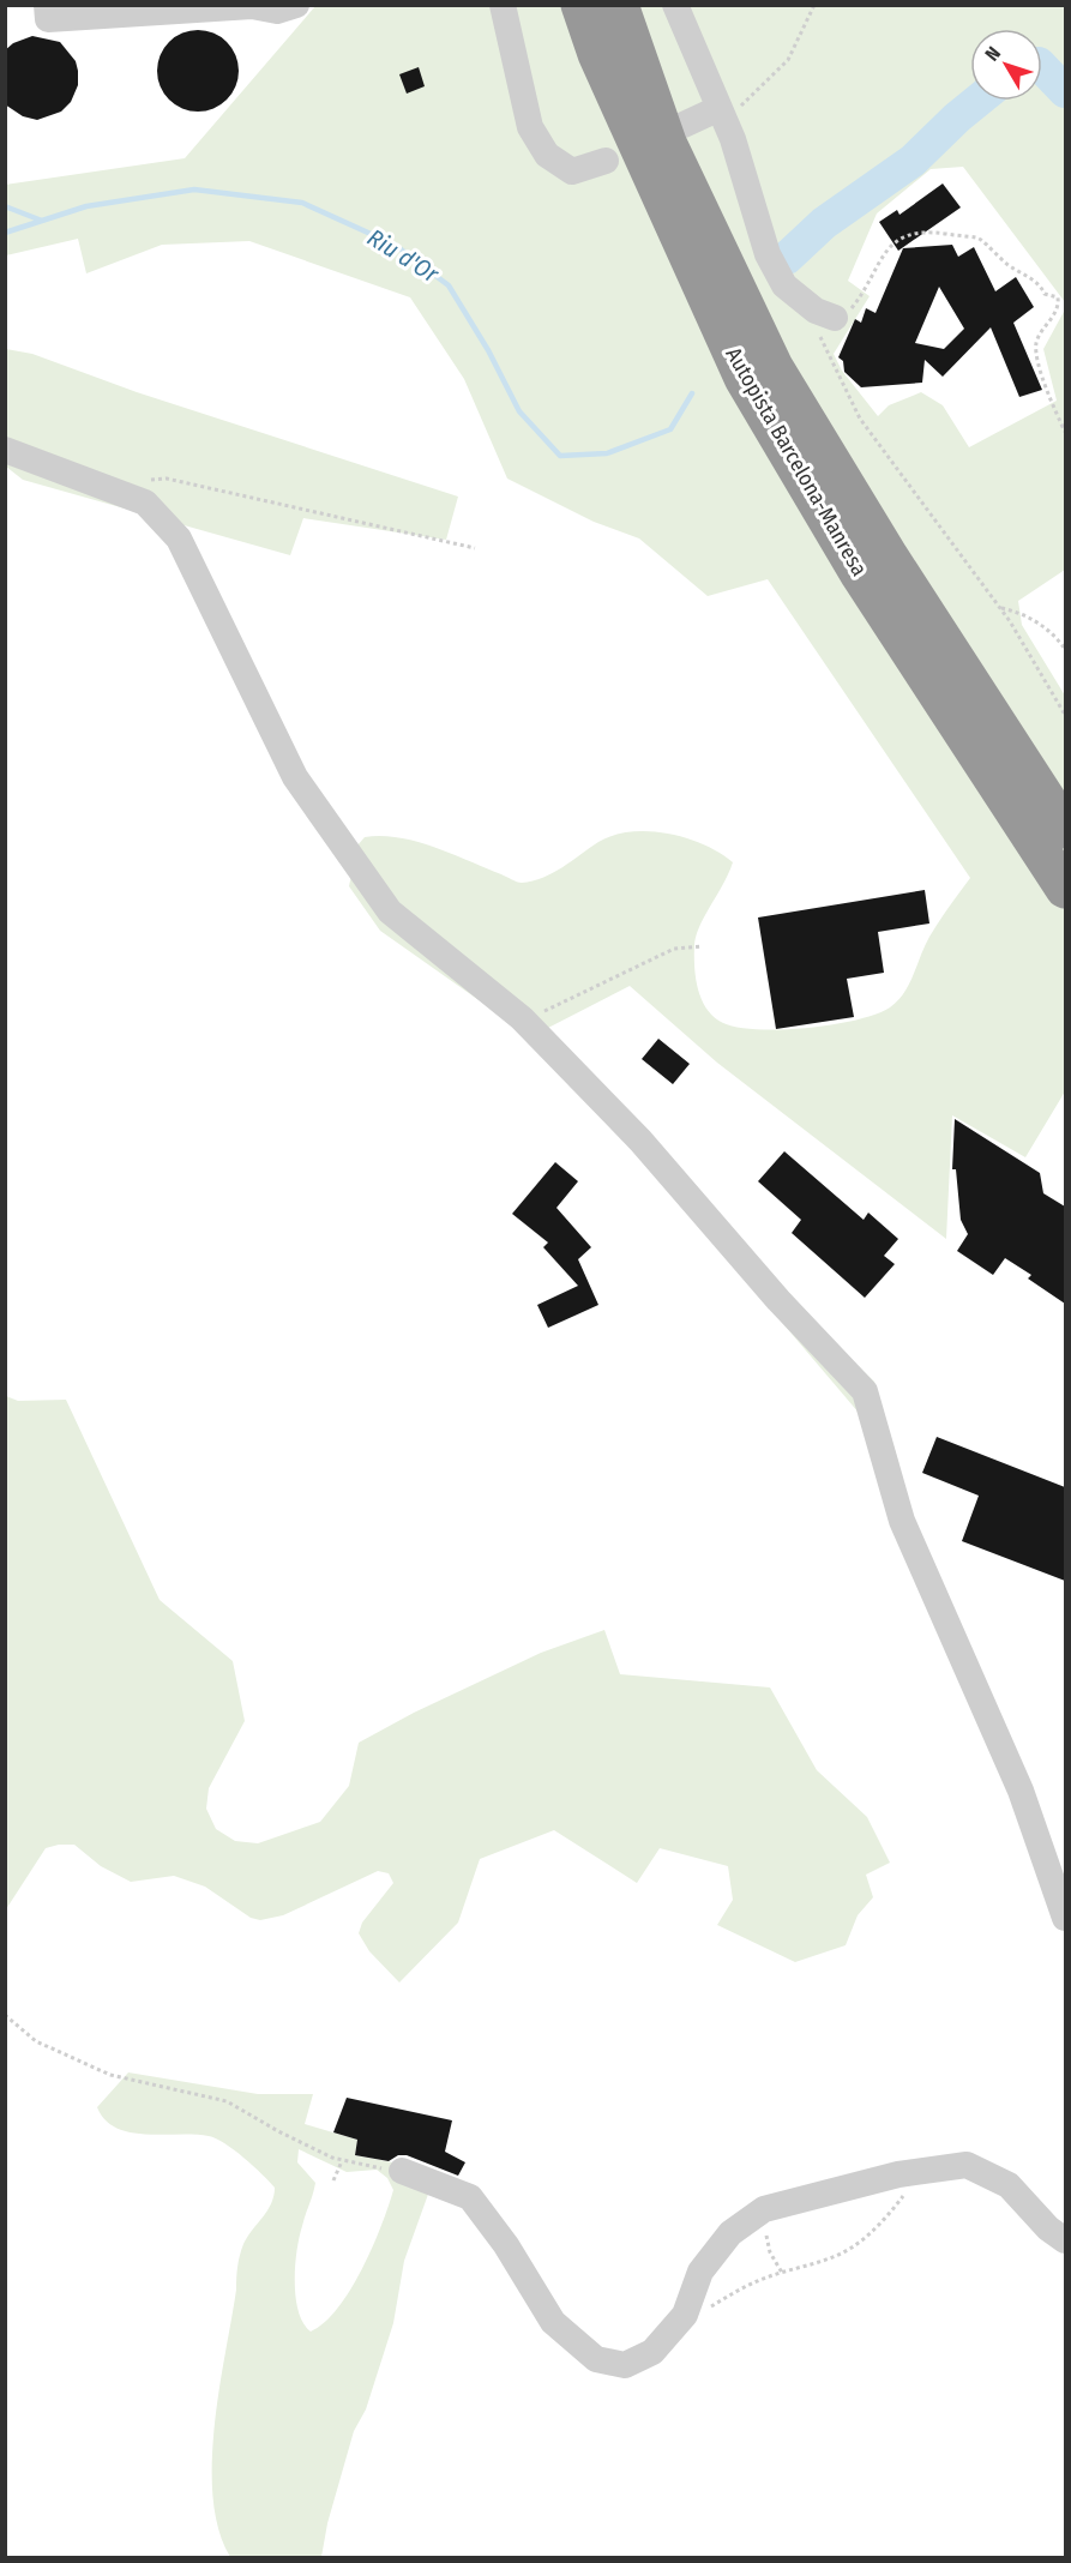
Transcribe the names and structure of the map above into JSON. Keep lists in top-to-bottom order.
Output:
{
  "streets": {
    "highway": ["Autopista Barcelona-Manresa"]
  },
  "water": ["Riu d'Or"],
  "north": "top left"
}
